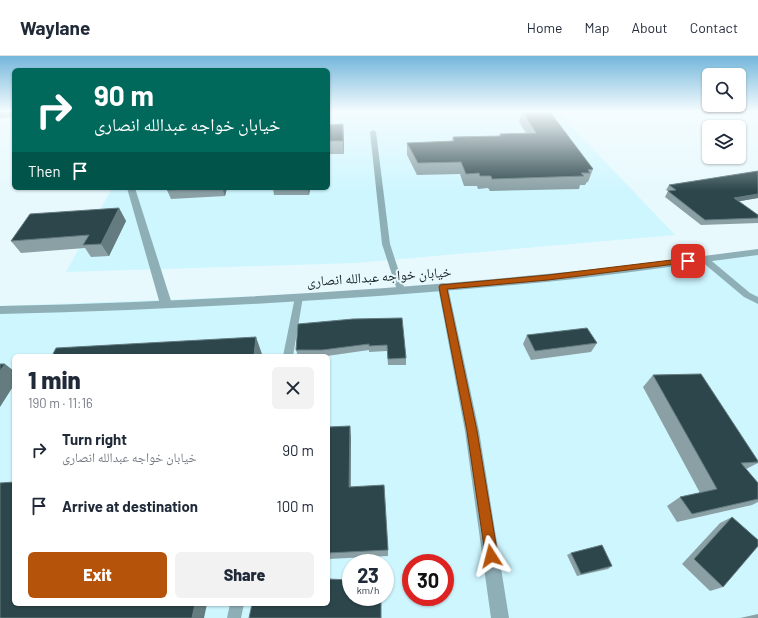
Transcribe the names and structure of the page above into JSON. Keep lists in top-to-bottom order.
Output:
{
  "streets": {
    "street": ["خیابان خواجه عبدالله انصاری"]
  },
  "page": {
    "header": "Waylane",
    "nav": [
      "Home",
      "Map",
      "About",
      "Contact"
    ],
    "turn": ["90 m", "خیابان خواجه عبدالله انصاری"],
    "then": "Then",
    "heading": ["1 min", "190 m · 11:16"],
    "list": [
      {
        "name": "Turn right",
        "note": "خیابان خواجه عبدالله انصاری",
        "value": "90 m"
      },
      {
        "name": "Arrive at destination",
        "value": "100 m"
      }
    ],
    "buttons": ["Exit", "Share"],
    "speed": "23 km/h",
    "limit": "30"
  }
}
